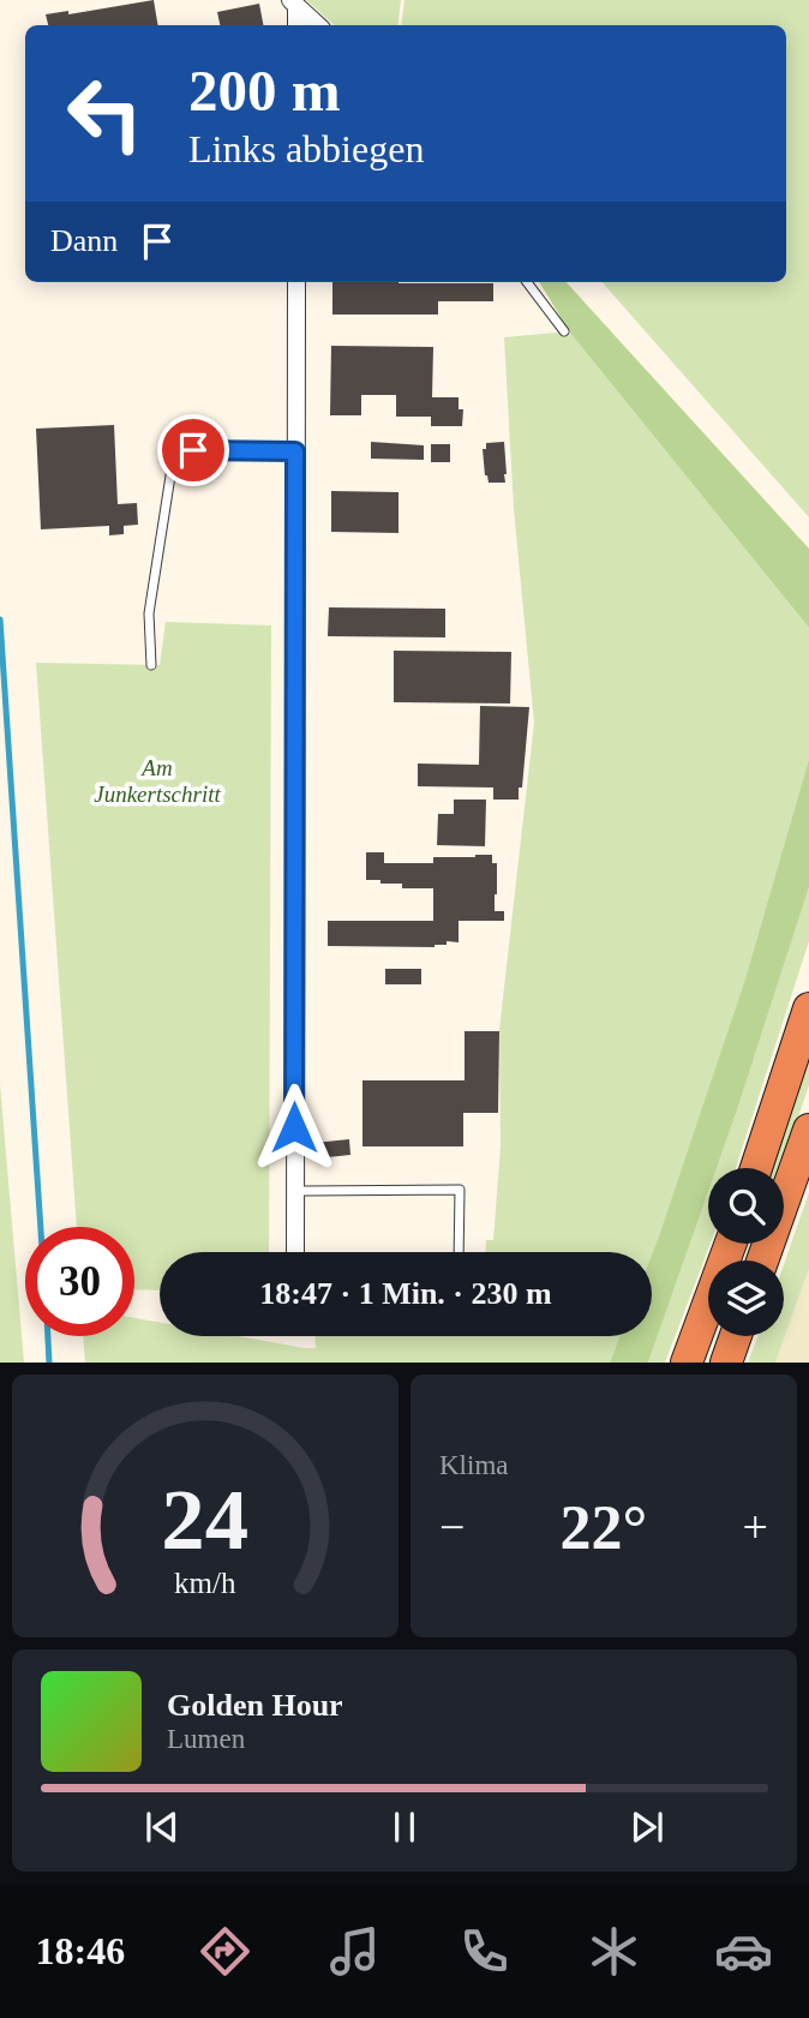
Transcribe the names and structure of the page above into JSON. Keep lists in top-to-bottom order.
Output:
{
  "parks": ["Am Junkertschritt"],
  "page": {
    "turn": ["200 m", "Links abbiegen"],
    "then": "Dann",
    "limit": "30",
    "trip": "18:47 · 1 Min. · 230 m",
    "tile": "Klima",
    "heat": ["−", "22°", "+"],
    "song": ["Golden Hour", "Lumen"],
    "tabs": "18:46",
    "gauge": ["24", "km/h"]
  }
}
